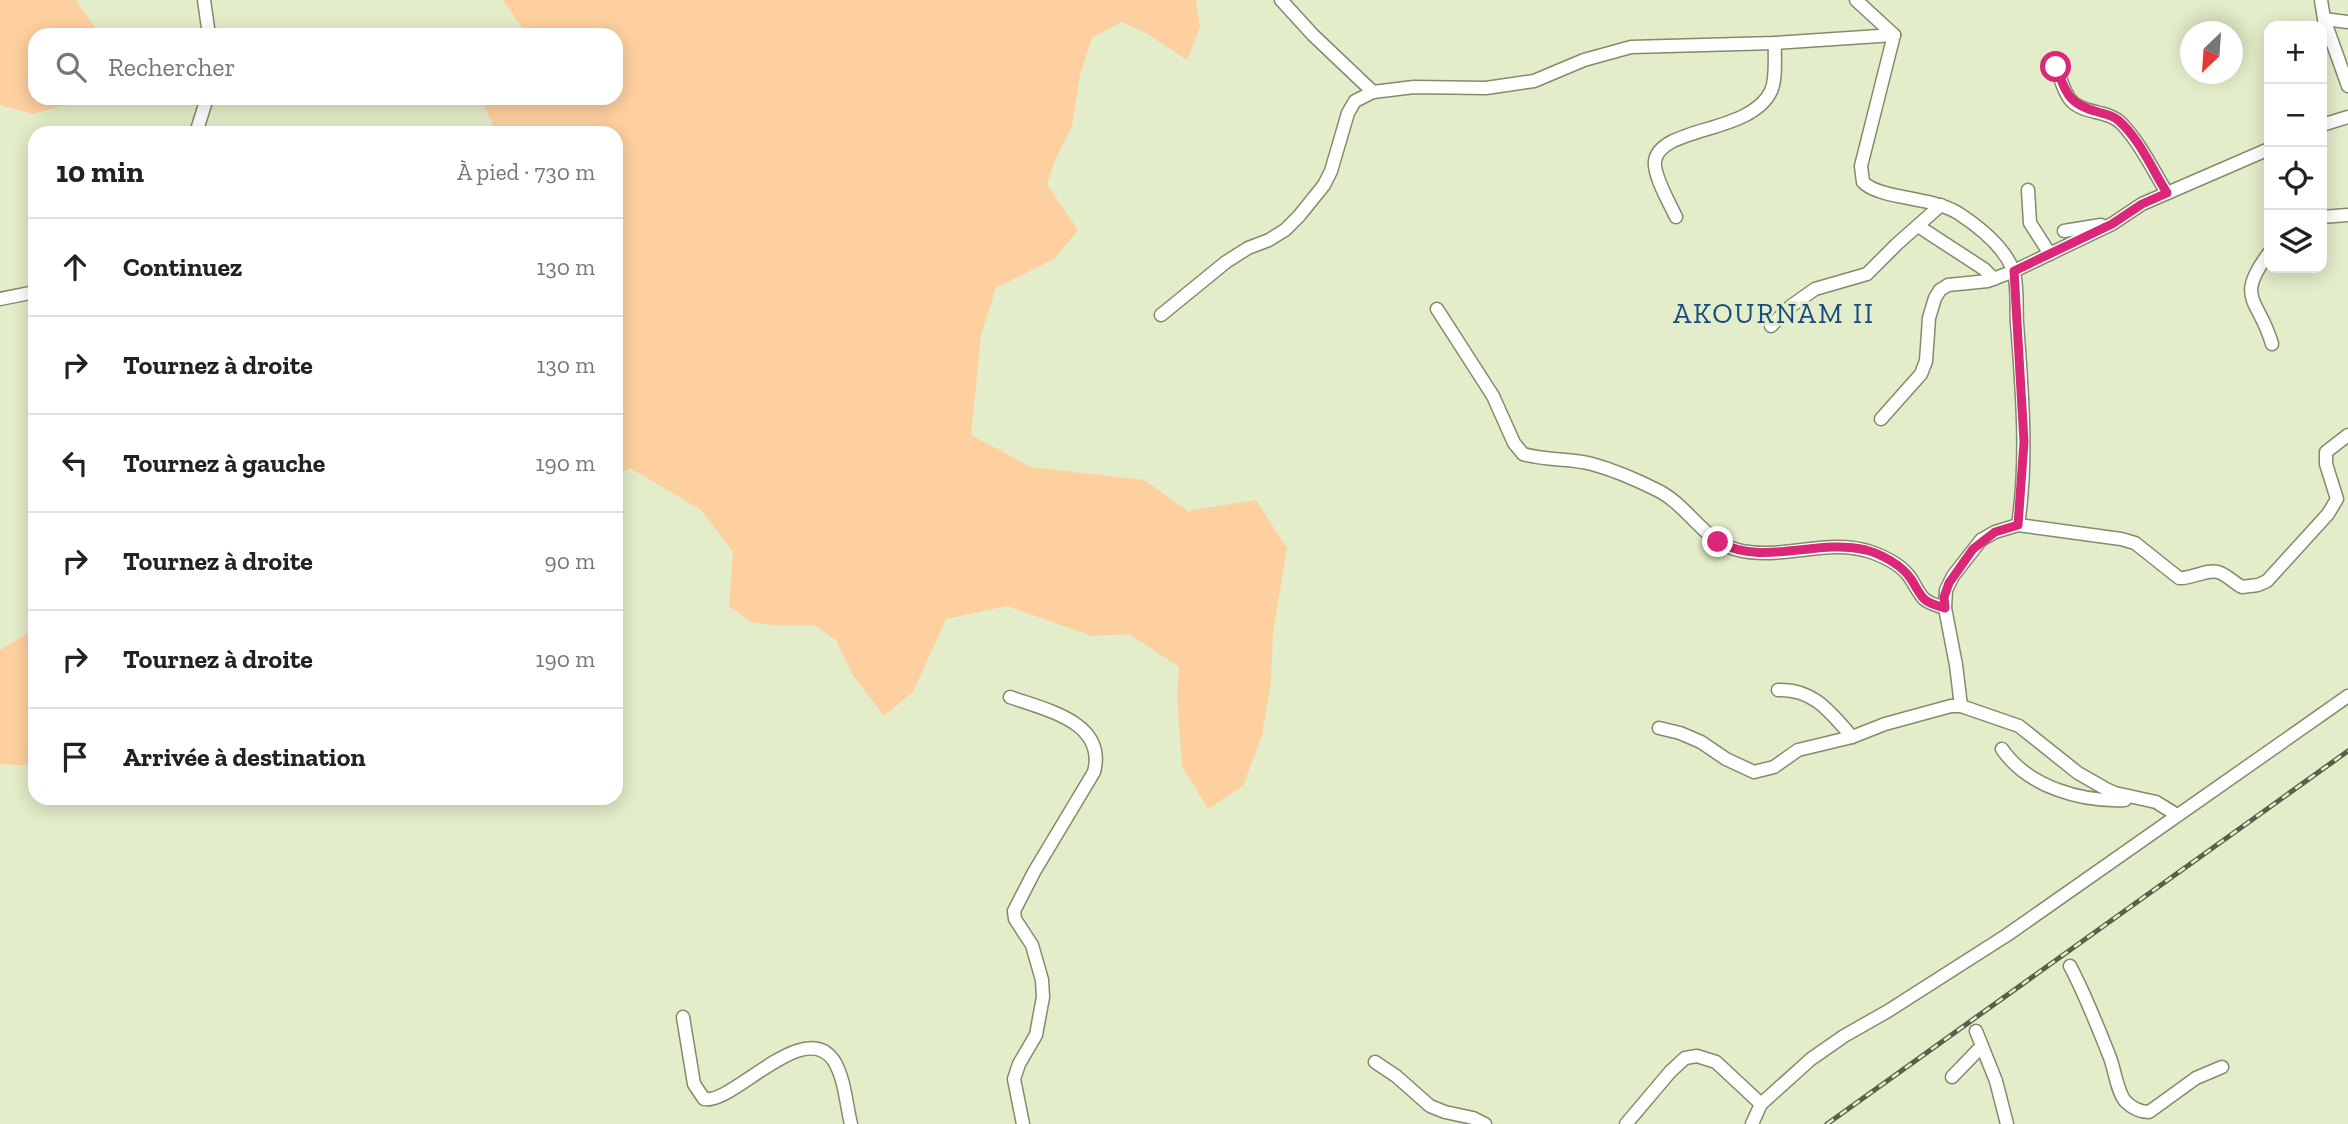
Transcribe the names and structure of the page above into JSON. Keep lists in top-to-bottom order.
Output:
{
  "districts": ["AKOURNAM II"],
  "north": "bottom left",
  "page": {
    "map_buttons": ["+", "−"],
    "search": "Rechercher",
    "heading": ["10 min", "À pied · 730 m"],
    "list": [
      ["Continuez", "130 m"],
      ["Tournez à droite", "130 m"],
      ["Tournez à gauche", "190 m"],
      ["Tournez à droite", "90 m"],
      ["Tournez à droite", "190 m"],
      "Arrivée à destination"
    ]
  }
}
